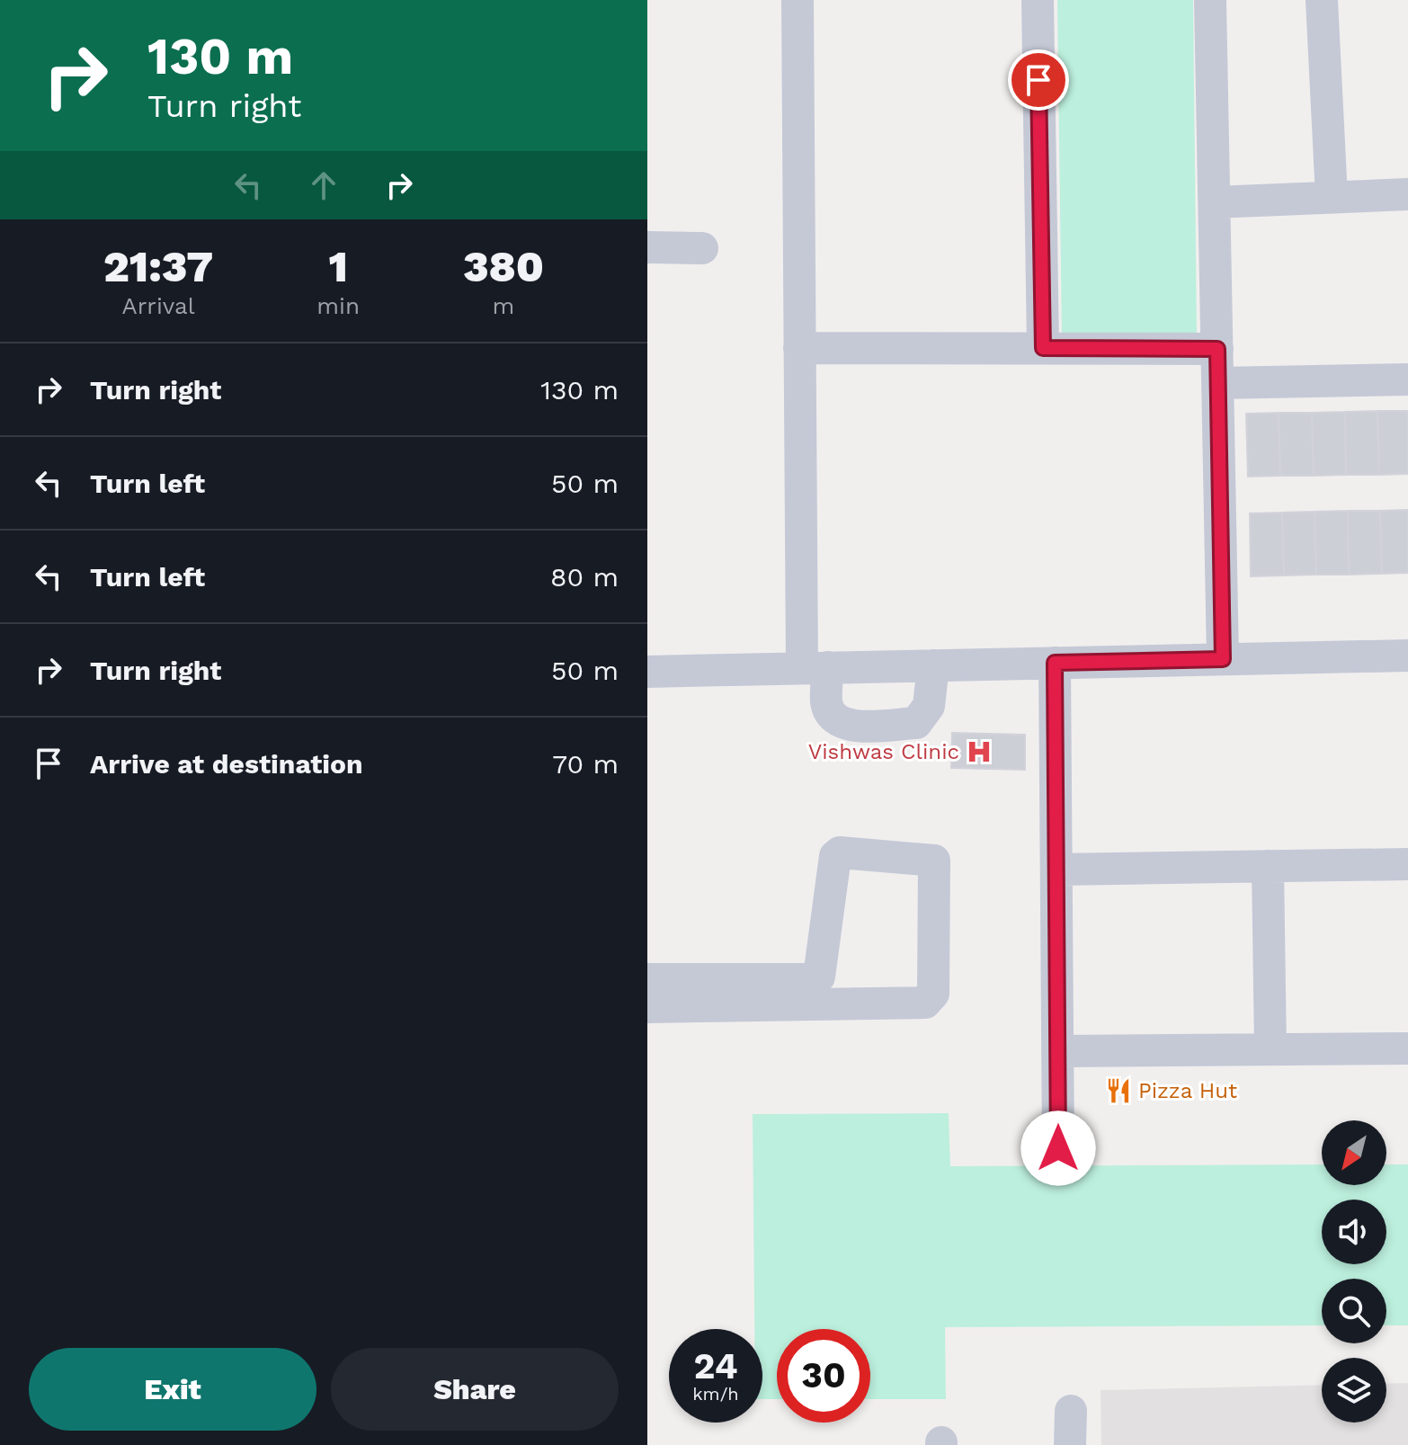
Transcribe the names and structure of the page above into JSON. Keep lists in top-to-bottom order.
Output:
{
  "places": {
    "hospital": ["Vishwas Clinic"],
    "restaurant": ["Pizza Hut"]
  },
  "north": "bottom left",
  "page": {
    "turn": ["130 m", "Turn right"],
    "eta": [
      "21:37",
      "Arrival",
      "1",
      "min",
      "380",
      "m"
    ],
    "list": [
      {
        "name": "Turn right",
        "value": "130 m"
      },
      {
        "name": "Turn left",
        "value": "50 m"
      },
      {
        "name": "Turn left",
        "value": "80 m"
      },
      {
        "name": "Turn right",
        "value": "50 m"
      },
      {
        "name": "Arrive at destination",
        "value": "70 m"
      }
    ],
    "speed": "24 km/h",
    "limit": "30",
    "buttons": ["Exit", "Share"]
  }
}
